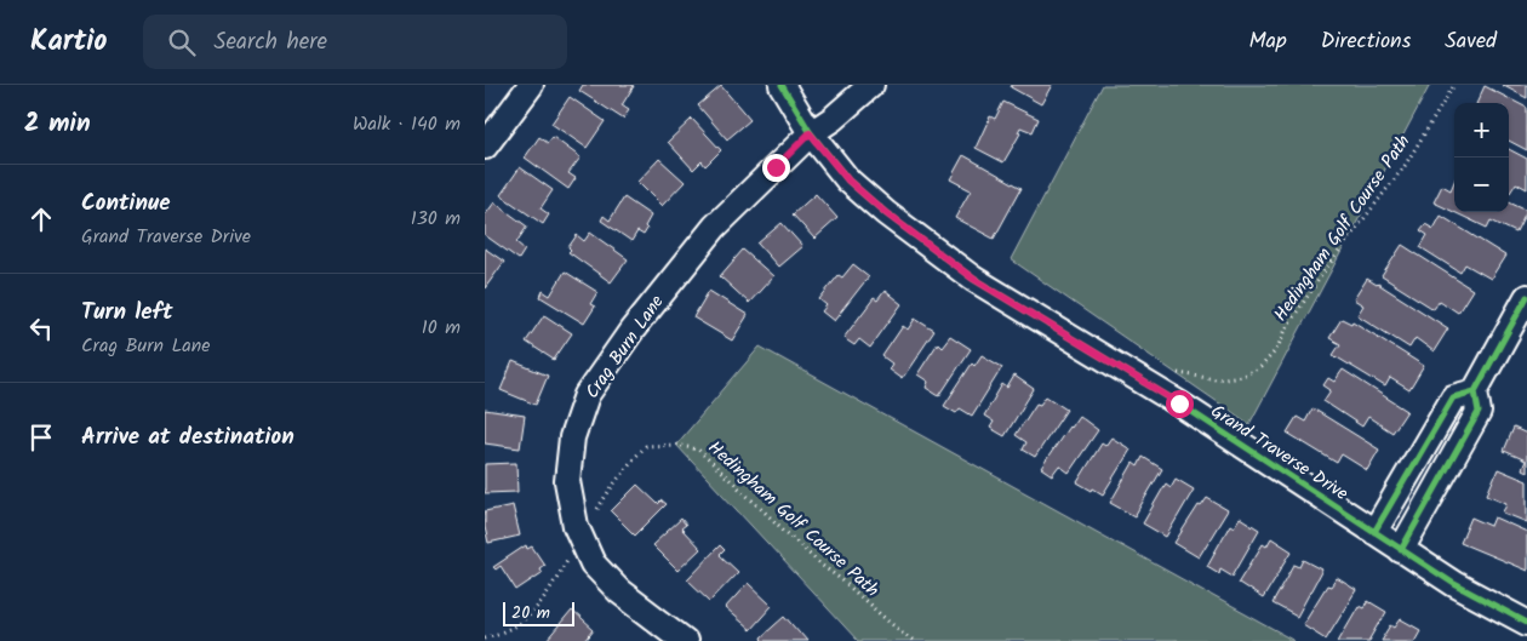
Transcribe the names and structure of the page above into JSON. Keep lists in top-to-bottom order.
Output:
{
  "streets": {
    "street": ["Crag Burn Lane", "Grand Traverse Drive"],
    "path": ["Hedingham Golf Course Path"]
  },
  "crossings": [
    ["Hedingham Golf Course Path", "Crag Burn Lane"],
    ["Crag Burn Lane", "Grand Traverse Drive"]
  ],
  "scale_bar": "20 m",
  "page": {
    "header": "Kartio",
    "search": "Search here",
    "nav": ["Map", "Directions", "Saved"],
    "heading": ["2 min", "Walk · 140 m"],
    "map_buttons": ["+", "−"],
    "list": [
      ["Continue", "Grand Traverse Drive", "130 m"],
      ["Turn left", "Crag Burn Lane", "10 m"],
      "Arrive at destination"
    ],
    "scale": "20 m"
  }
}
